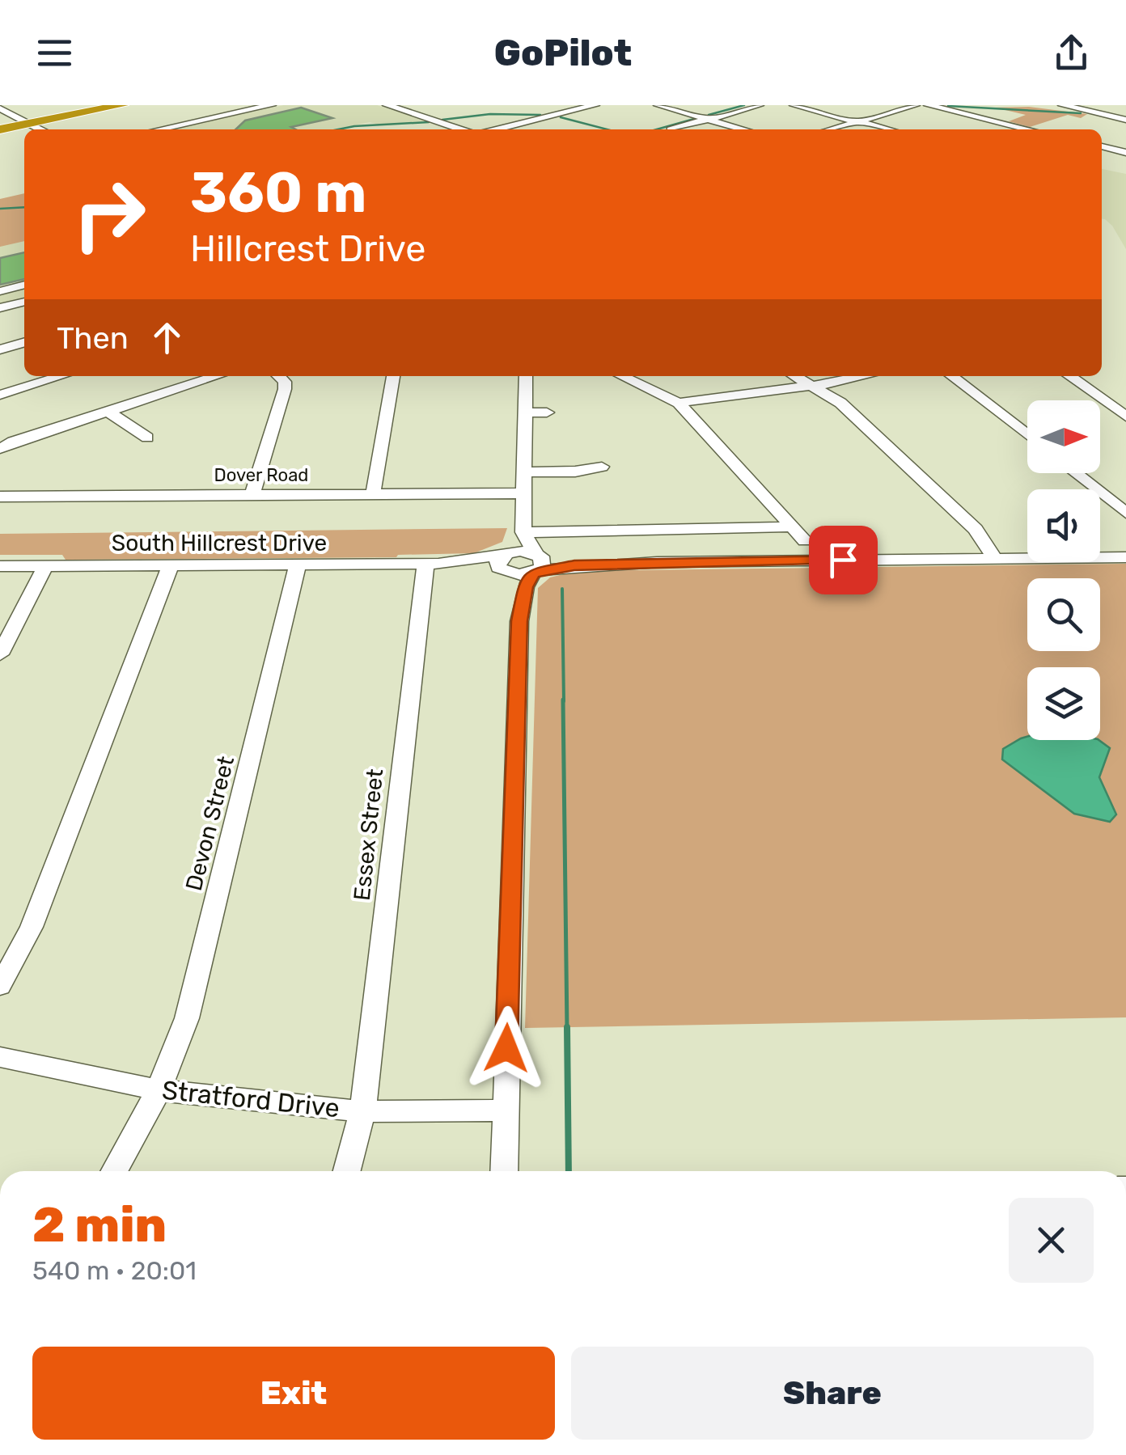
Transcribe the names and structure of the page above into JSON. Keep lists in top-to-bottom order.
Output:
{
  "streets": {
    "street": [
      "Dover Road",
      "South Hillcrest Drive",
      "Devon Street",
      "Essex Street",
      "Stratford Drive"
    ]
  },
  "crossings": [
    ["South Hillcrest Drive", "Devon Street"],
    ["South Hillcrest Drive", "Essex Street"],
    ["Devon Street", "Stratford Drive"],
    ["Essex Street", "Stratford Drive"]
  ],
  "north": "right",
  "page": {
    "header": "GoPilot",
    "turn": ["360 m", "Hillcrest Drive"],
    "then": "Then",
    "heading": ["2 min", "540 m · 20:01"],
    "buttons": ["Exit", "Share"]
  }
}
